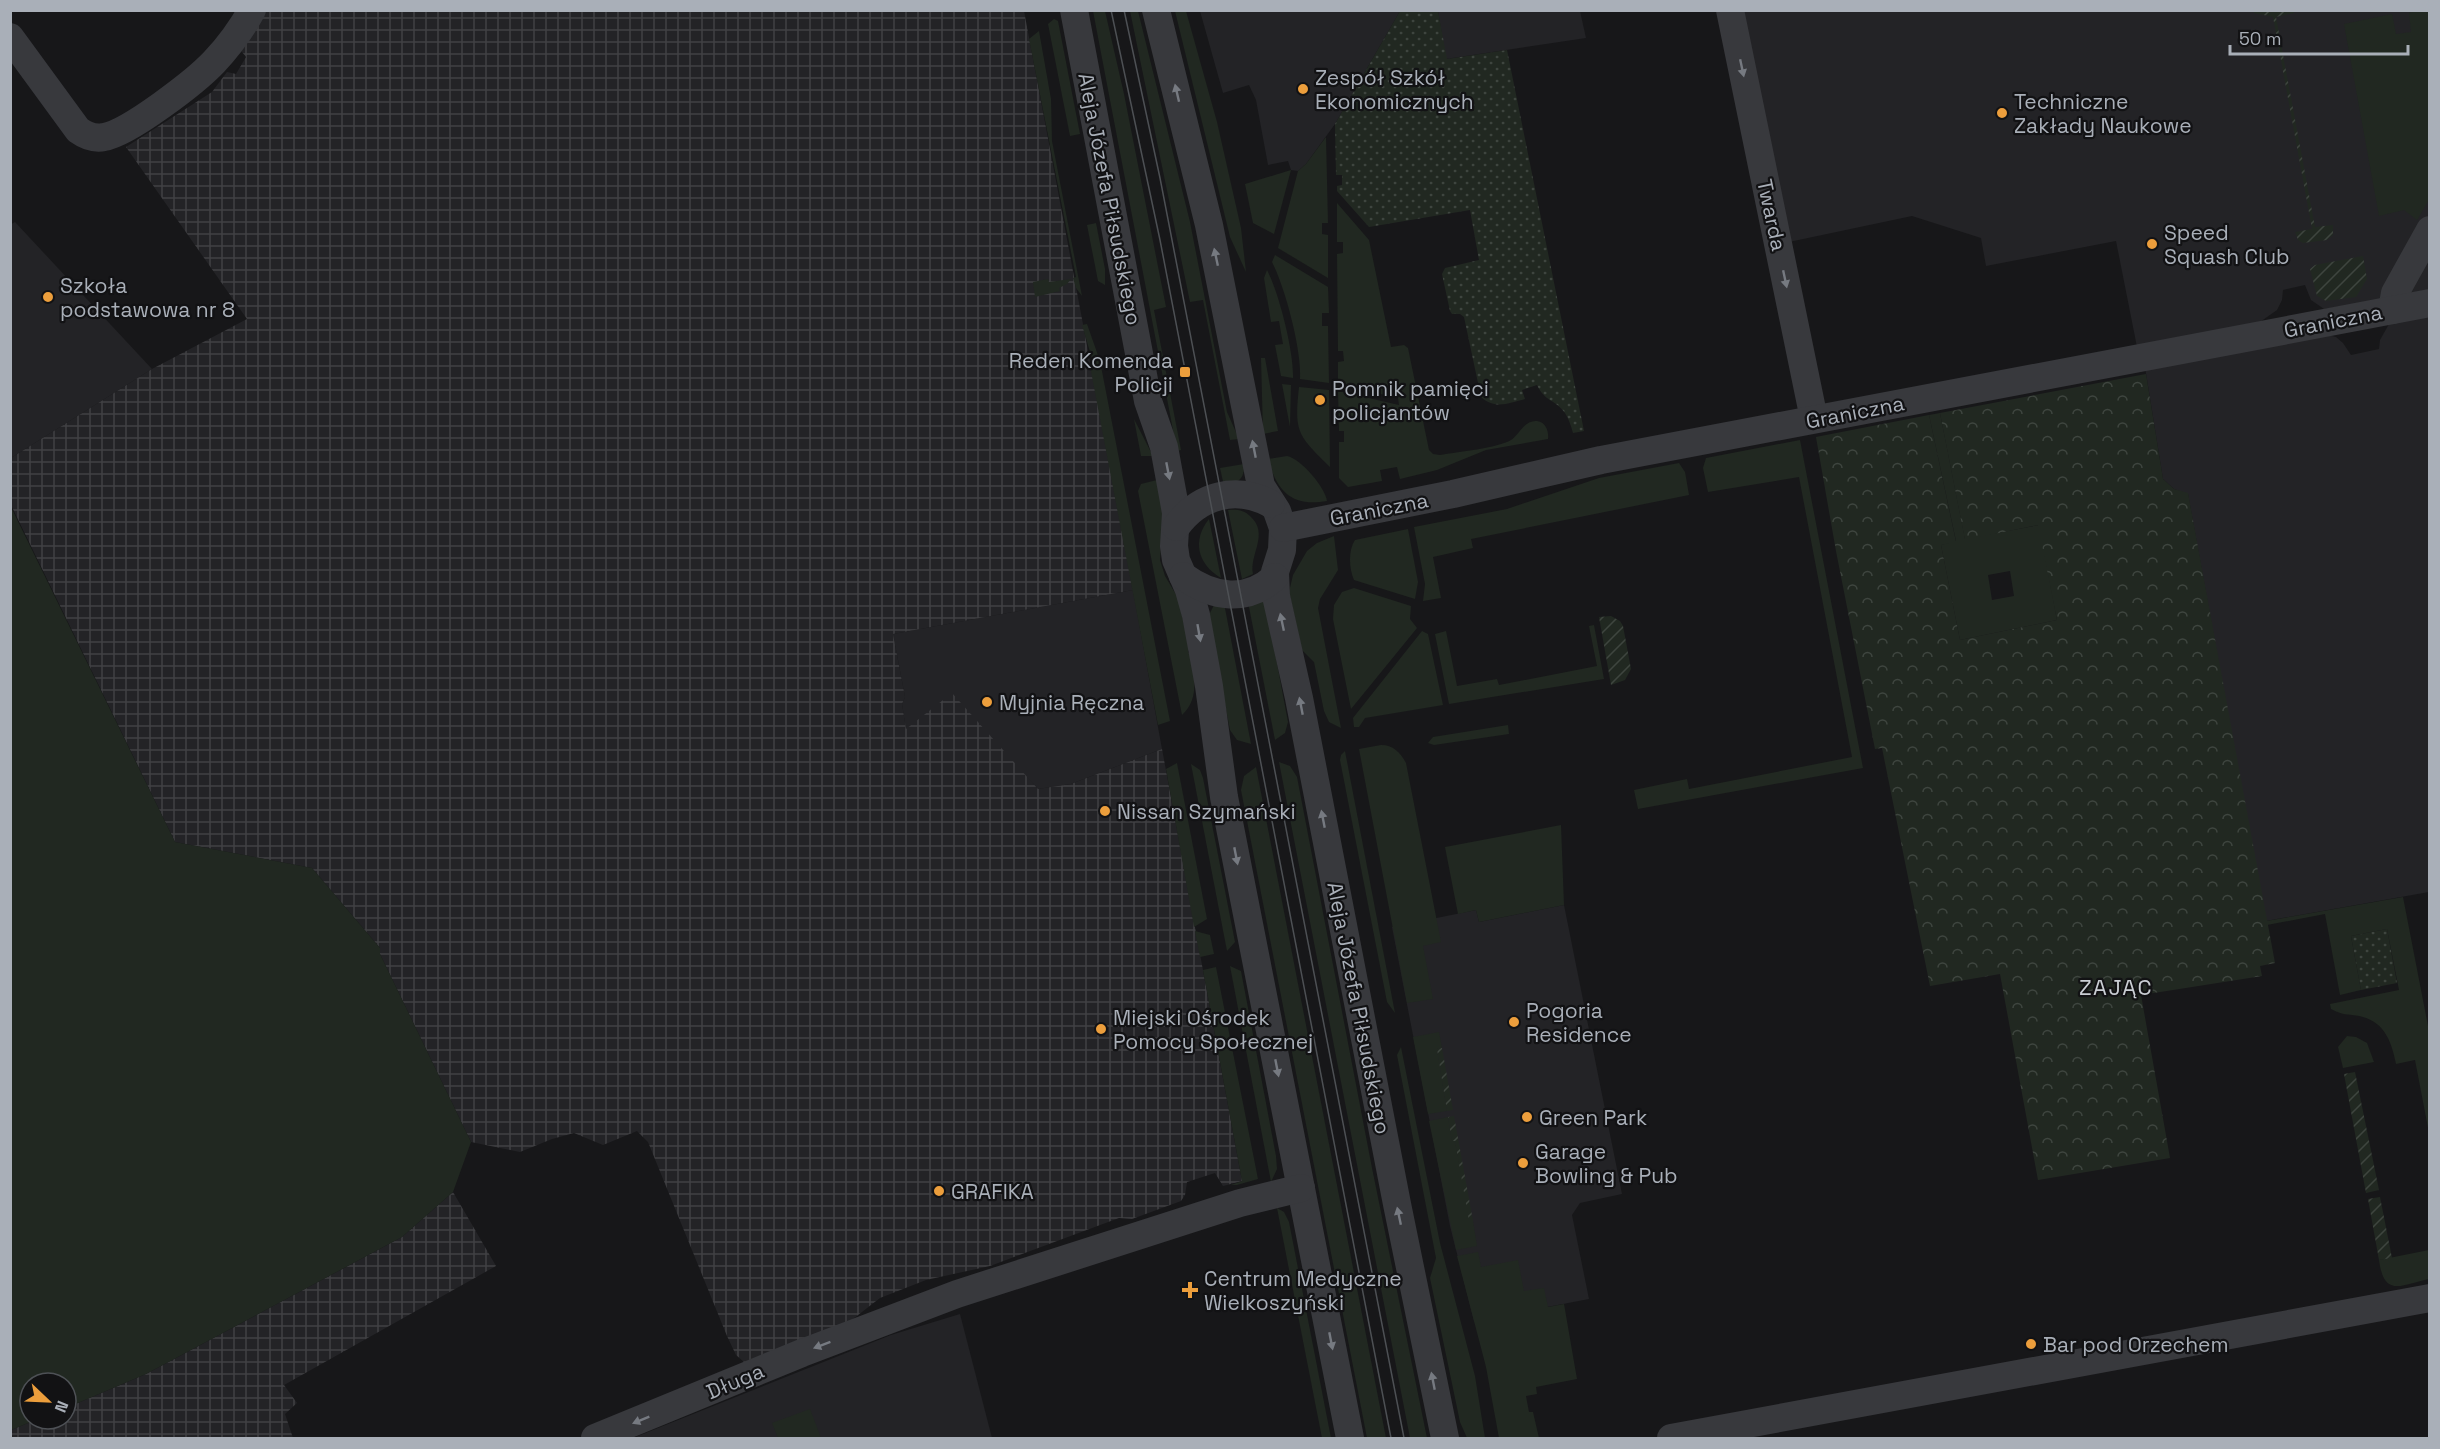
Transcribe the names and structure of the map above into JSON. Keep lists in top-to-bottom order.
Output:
{
  "streets": {
    "street": [
      "Aleja Józefa Piłsudskiego",
      "Twarda",
      "Graniczna",
      "Długa"
    ]
  },
  "crossings": [
    ["Aleja Józefa Piłsudskiego", "Graniczna"],
    ["Twarda", "Graniczna"]
  ],
  "one_way": ["Twarda", "Długa"],
  "districts": ["ZAJĄC"],
  "places": {
    "other": [
      "Zespół Szkół Ekonomicznych",
      "Techniczne Zakłady Naukowe",
      "Speed Squash Club",
      "Szkoła podstawowa nr 8",
      "Pomnik pamięci policjantów",
      "Myjnia Ręczna",
      "Nissan Szymański",
      "Pogoria Residence",
      "Miejski Ośrodek Pomocy Społecznej",
      "Green Park",
      "Garage Bowling & Pub",
      "GRAFIKA",
      "Bar pod Orzechem"
    ],
    "transit": ["Reden Komenda Policji"],
    "health": ["Centrum Medyczne Wielkoszyński"]
  },
  "scale_bar": "50 m",
  "north": "bottom right"
}
